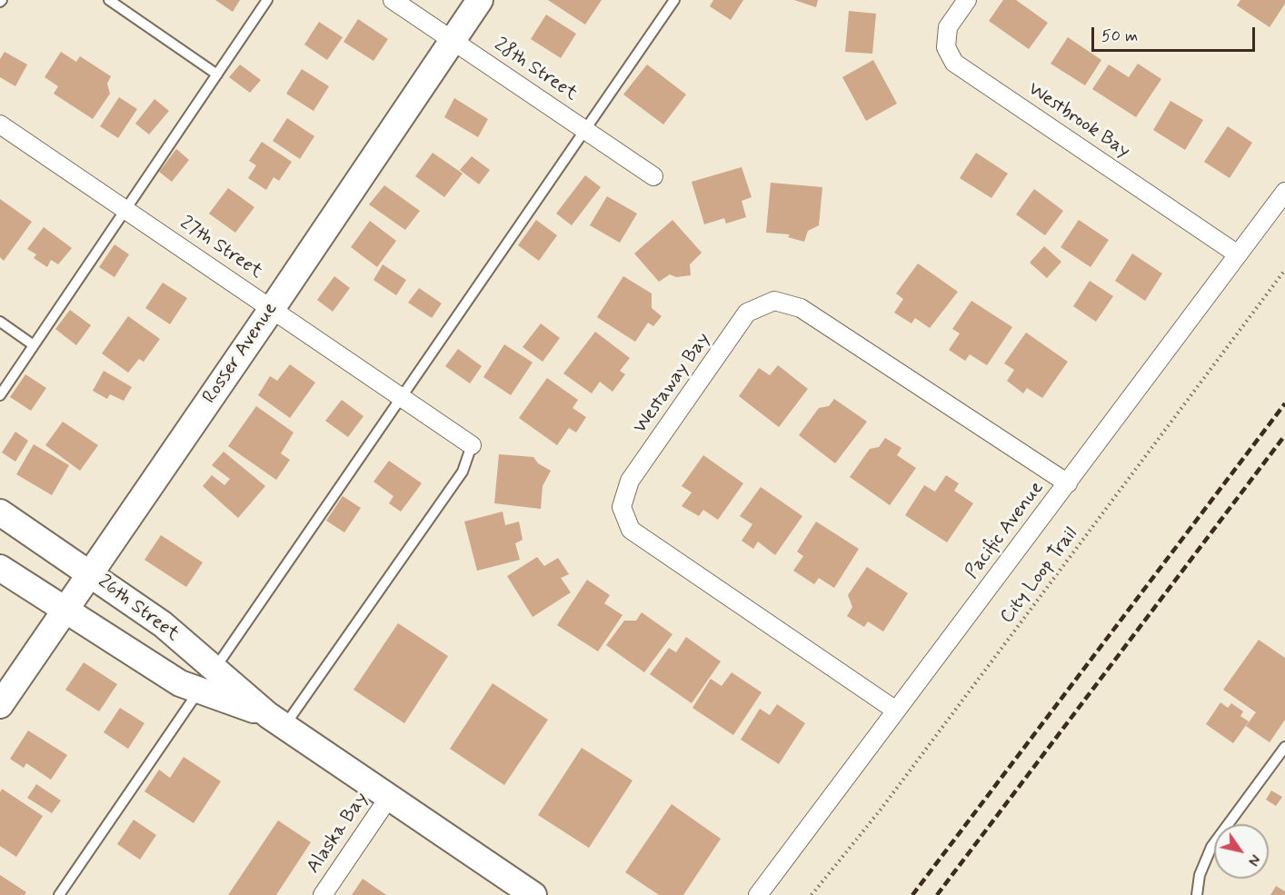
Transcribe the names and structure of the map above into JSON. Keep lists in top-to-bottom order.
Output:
{
  "streets": {
    "street": [
      "28th Street",
      "Westbrook Bay",
      "27th Street",
      "Rosser Avenue",
      "Westaway Bay",
      "Pacific Avenue",
      "26th Street",
      "Alaska Bay"
    ],
    "path": ["City Loop Trail"]
  },
  "crossings": [
    ["28th Street", "Rosser Avenue"],
    ["Westbrook Bay", "Pacific Avenue"],
    ["27th Street", "Rosser Avenue"],
    ["Rosser Avenue", "26th Street"],
    ["Westaway Bay", "Pacific Avenue"],
    ["26th Street", "Alaska Bay"]
  ],
  "scale_bar": "50 m",
  "north": "bottom right"
}
